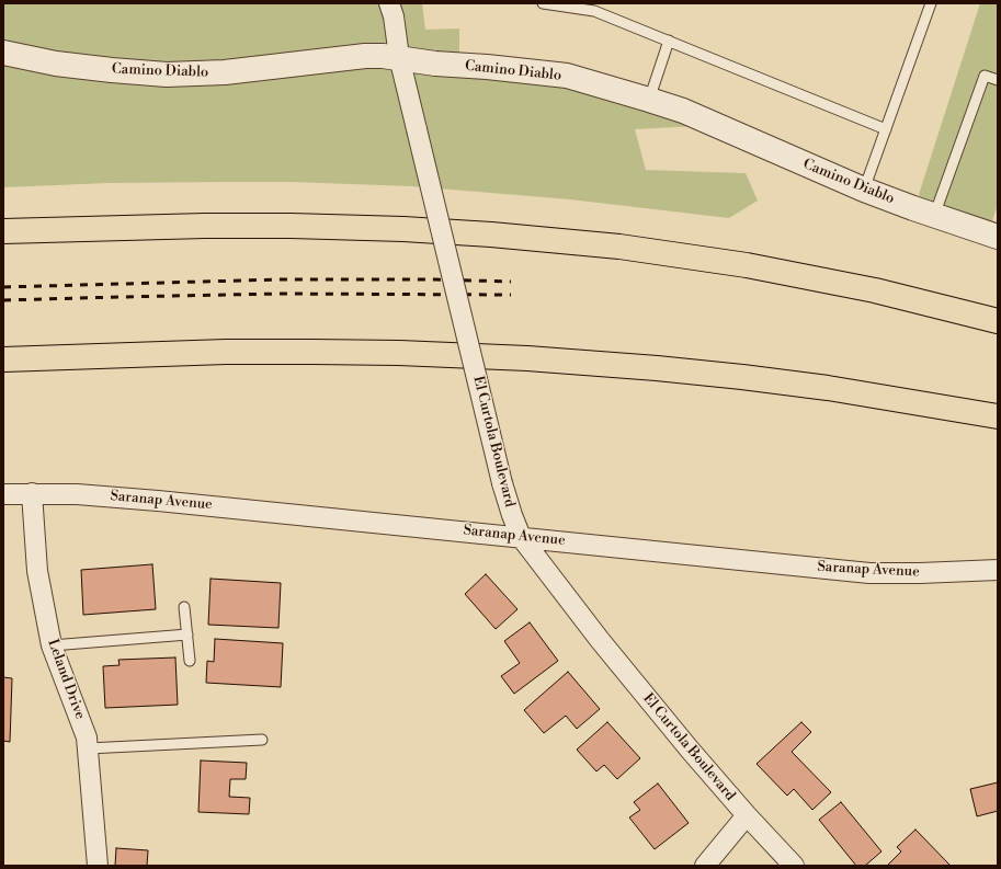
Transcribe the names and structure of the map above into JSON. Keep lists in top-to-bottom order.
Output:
{
  "streets": {
    "street": [
      "Camino Diablo",
      "El Curtola Boulevard",
      "Saranap Avenue",
      "Leland Drive"
    ]
  },
  "crossings": [
    ["Camino Diablo", "El Curtola Boulevard"],
    ["El Curtola Boulevard", "Saranap Avenue"],
    ["Saranap Avenue", "Leland Drive"]
  ]
}
